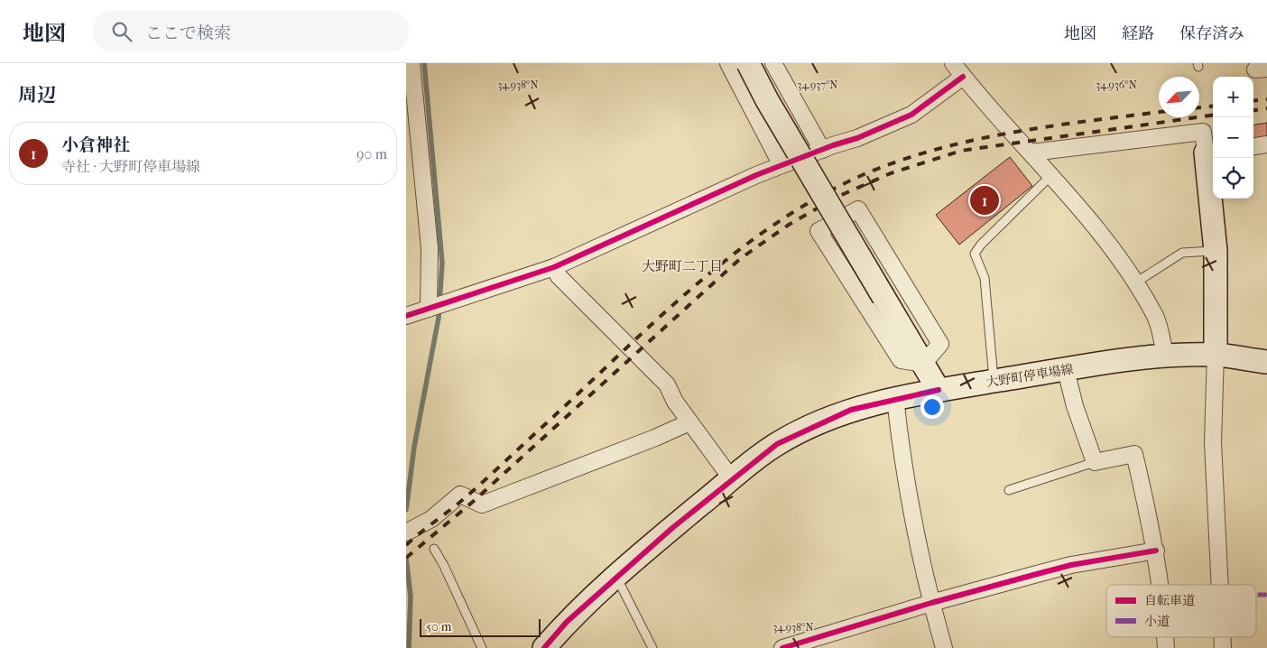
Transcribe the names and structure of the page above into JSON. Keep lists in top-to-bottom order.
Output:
{
  "streets": {
    "main road": ["大野町停車場線"]
  },
  "districts": ["大野町二丁目"],
  "legend": ["自転車道", "小道"],
  "scale_bar": "50 m",
  "north": "bottom left",
  "page": {
    "header": "地図",
    "search": "ここで検索",
    "nav": ["地図", "経路", "保存済み"],
    "heading": "周辺",
    "map_buttons": ["+", "−"],
    "list": [
      {
        "mark": "1",
        "name": "小倉神社",
        "note": "寺社 · 大野町停車場線",
        "value": "90 m"
      }
    ],
    "pins": "1",
    "scale": "50 m"
  },
  "coordinates": ["34.936°N", "34.938°N", "34.937°N"]
}
